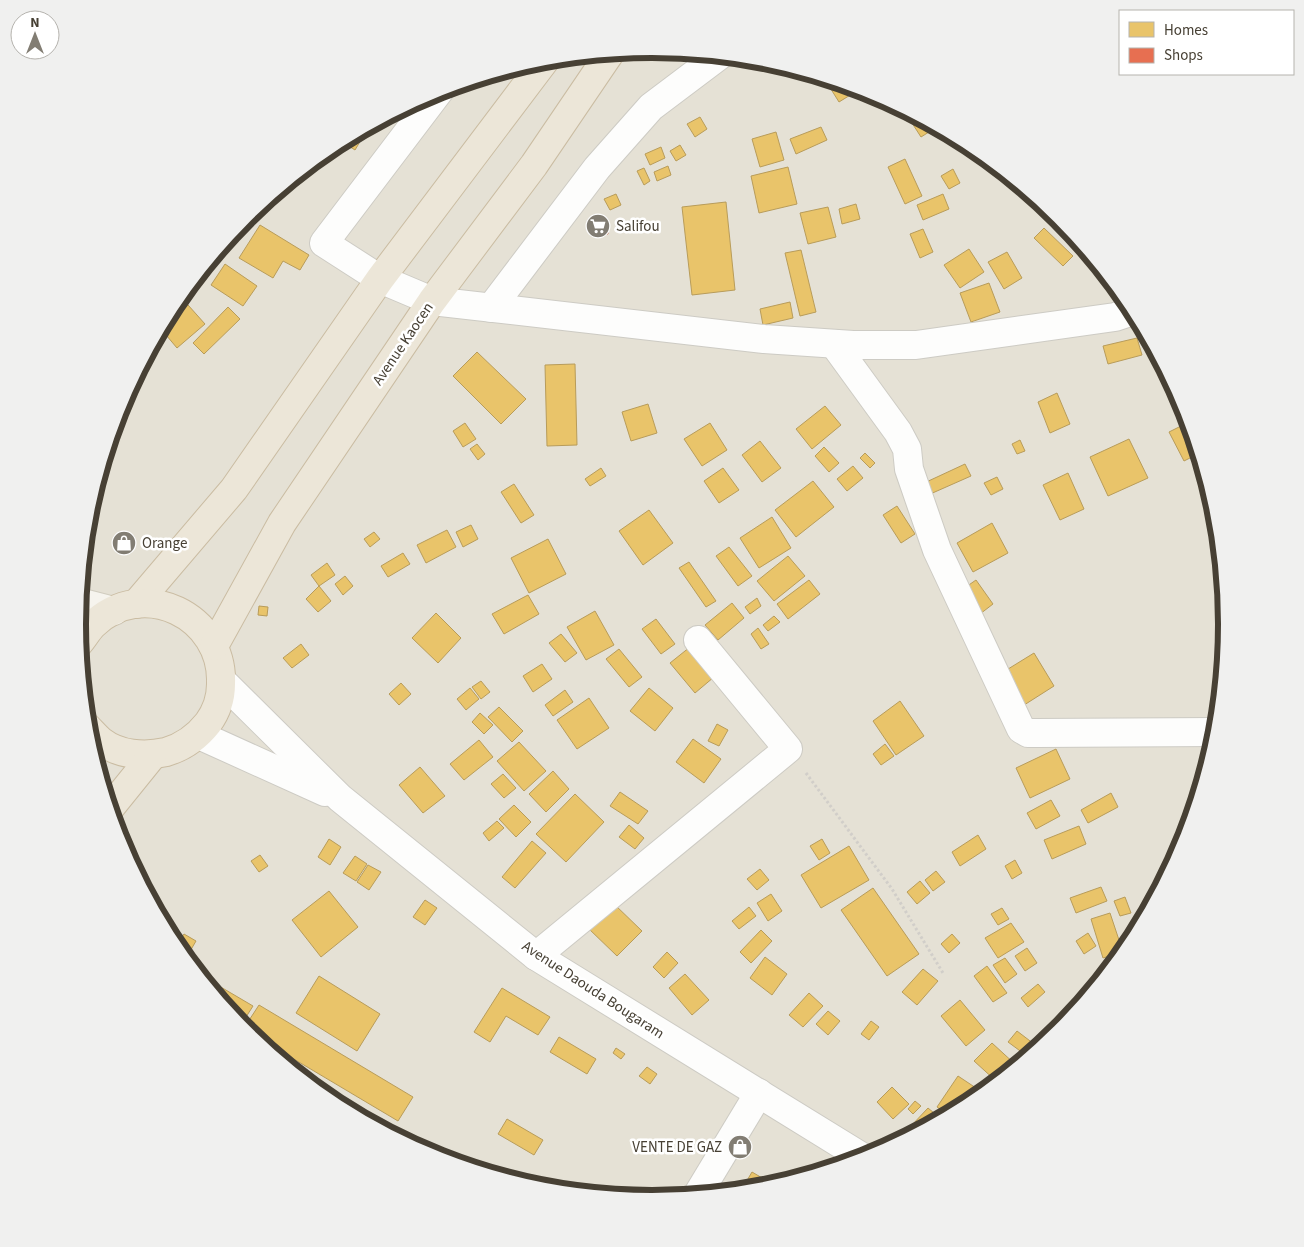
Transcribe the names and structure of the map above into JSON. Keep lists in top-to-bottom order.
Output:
{
  "streets": {
    "highway": ["Avenue Kaocen"],
    "street": ["Avenue Daouda Bougaram"]
  },
  "places": {
    "supermarket": ["Salifou"],
    "shop": ["Orange", "VENTE DE GAZ"]
  },
  "legend": ["Homes", "Shops"],
  "north": "top"
}
